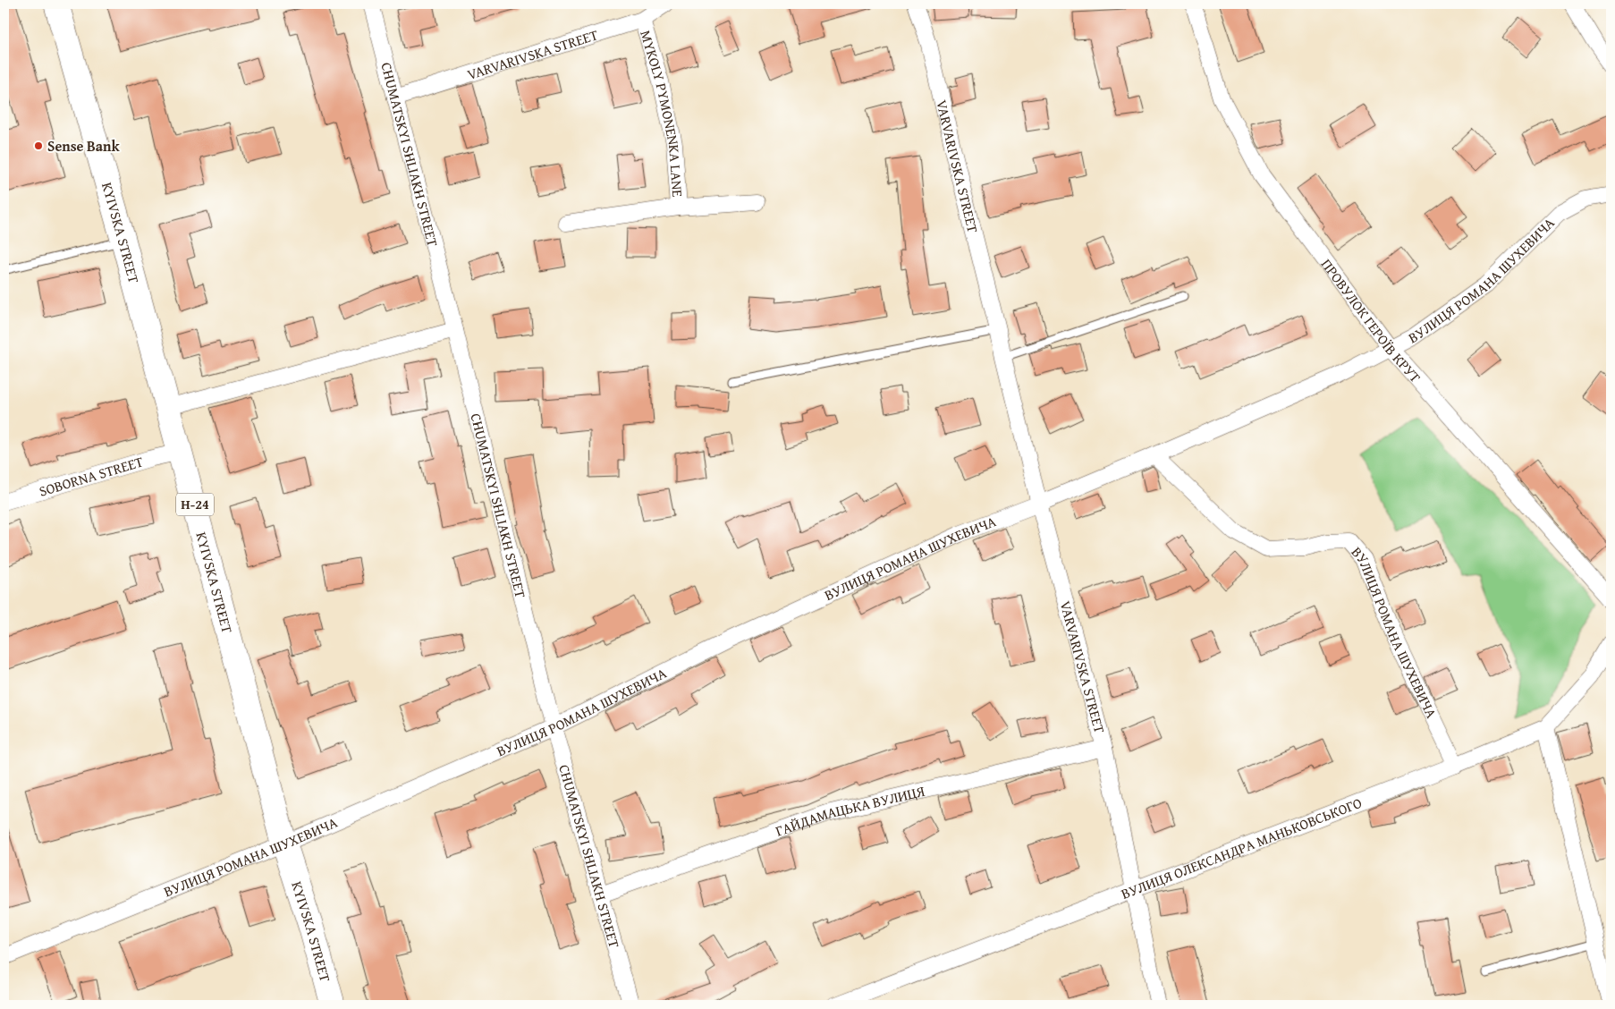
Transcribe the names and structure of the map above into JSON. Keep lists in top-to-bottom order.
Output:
{
  "streets": {
    "main road": ["KYIVSKA STREET", "Н-24"],
    "street": [
      "VARVARIVSKA STREET",
      "MYKOLY PYMONENKA LANE",
      "CHUMATSKYI SHLIAKH STREET",
      "ВУЛИЦЯ РОМАНА ШУХЕВИЧА",
      "ПРОВУЛОК ГЕРОЇВ КРУТ",
      "SOBORNA STREET",
      "ГАЙДАМАЦЬКА ВУЛИЦЯ",
      "ВУЛИЦЯ ОЛЕКСАНДРА МАНЬКОВСЬКОГО"
    ]
  },
  "crossings": [
    ["VARVARIVSKA STREET", "MYKOLY PYMONENKA LANE"],
    ["VARVARIVSKA STREET", "CHUMATSKYI SHLIAKH STREET"],
    ["VARVARIVSKA STREET", "ВУЛИЦЯ РОМАНА ШУХЕВИЧА"],
    ["VARVARIVSKA STREET", "ГАЙДАМАЦЬКА ВУЛИЦЯ"],
    ["VARVARIVSKA STREET", "ВУЛИЦЯ ОЛЕКСАНДРА МАНЬКОВСЬКОГО"],
    ["CHUMATSKYI SHLIAKH STREET", "ВУЛИЦЯ РОМАНА ШУХЕВИЧА"],
    ["CHUMATSKYI SHLIAKH STREET", "ГАЙДАМАЦЬКА ВУЛИЦЯ"],
    ["KYIVSKA STREET", "ВУЛИЦЯ РОМАНА ШУХЕВИЧА"],
    ["KYIVSKA STREET", "SOBORNA STREET"],
    ["ВУЛИЦЯ РОМАНА ШУХЕВИЧА", "ПРОВУЛОК ГЕРОЇВ КРУТ"],
    ["ВУЛИЦЯ РОМАНА ШУХЕВИЧА", "ВУЛИЦЯ ОЛЕКСАНДРА МАНЬКОВСЬКОГО"]
  ],
  "places": ["Sense Bank"]
}
